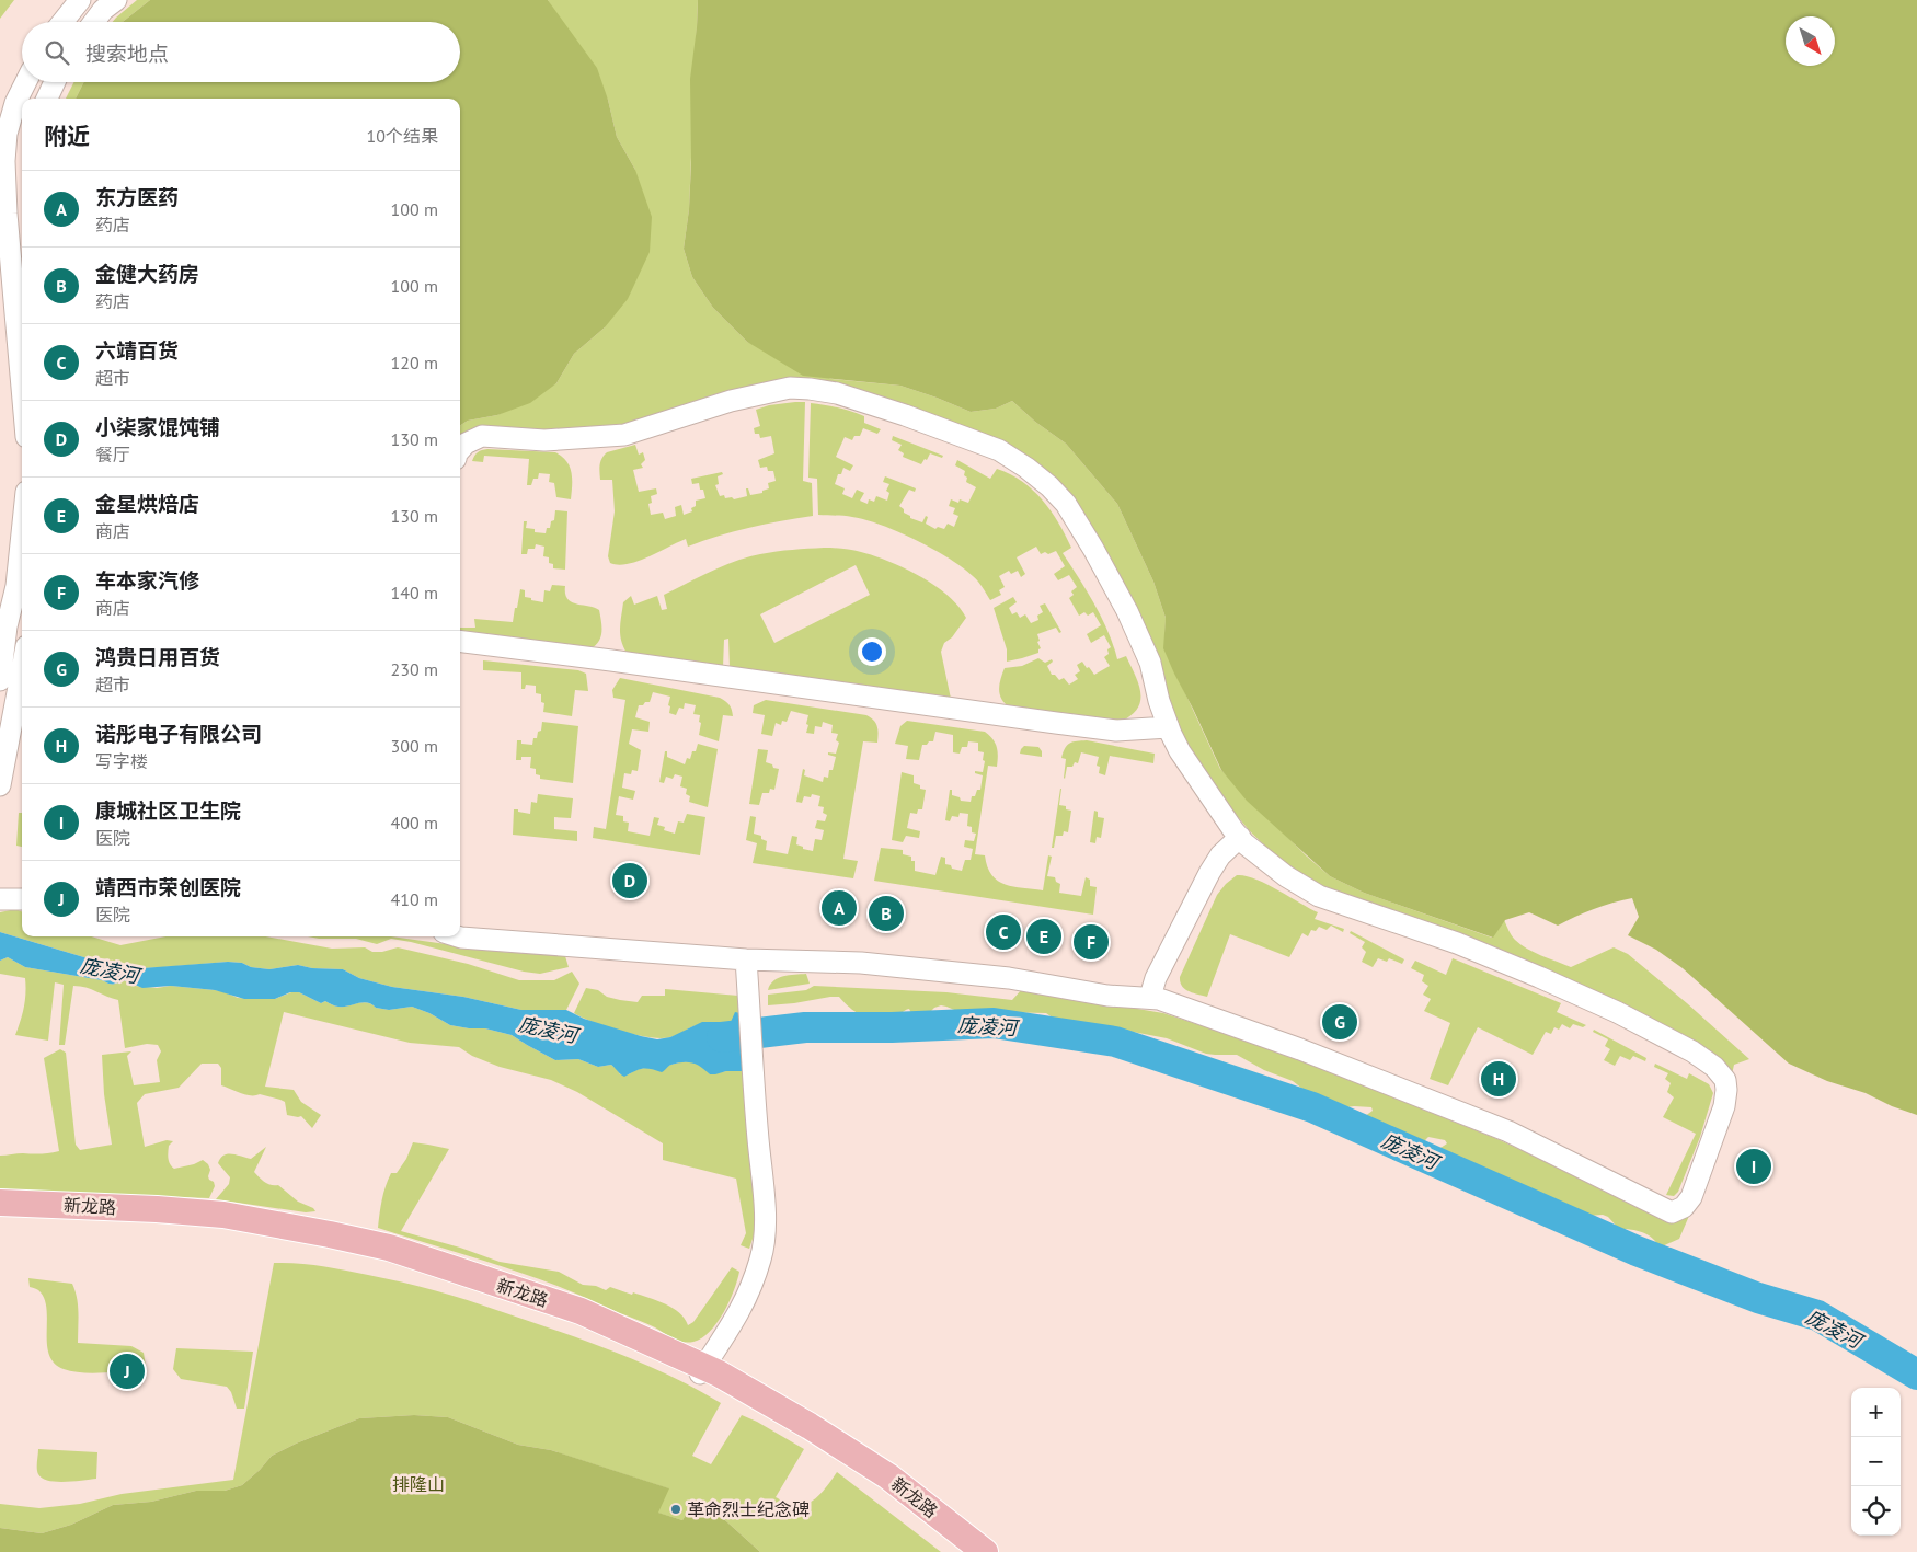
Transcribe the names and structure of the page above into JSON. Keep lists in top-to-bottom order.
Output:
{
  "streets": {
    "main road": ["新龙路"]
  },
  "water": ["庞凌河"],
  "parks": ["排隆山"],
  "places": ["革命烈士纪念碑"],
  "north": "bottom right",
  "page": {
    "search": "搜索地点",
    "heading": ["附近", "10个结果"],
    "list": [
      {
        "mark": "A",
        "name": "东方医药",
        "note": "药店",
        "value": "100 m"
      },
      {
        "mark": "B",
        "name": "金健大药房",
        "note": "药店",
        "value": "100 m"
      },
      {
        "mark": "C",
        "name": "六靖百货",
        "note": "超市",
        "value": "120 m"
      },
      {
        "mark": "D",
        "name": "小柒家馄饨铺",
        "note": "餐厅",
        "value": "130 m"
      },
      {
        "mark": "E",
        "name": "金星烘焙店",
        "note": "商店",
        "value": "130 m"
      },
      {
        "mark": "F",
        "name": "车本家汽修",
        "note": "商店",
        "value": "140 m"
      },
      {
        "mark": "G",
        "name": "鸿贵日用百货",
        "note": "超市",
        "value": "230 m"
      },
      {
        "mark": "H",
        "name": "诺彤电子有限公司",
        "note": "写字楼",
        "value": "300 m"
      },
      {
        "mark": "I",
        "name": "康城社区卫生院",
        "note": "医院",
        "value": "400 m"
      },
      {
        "mark": "J",
        "name": "靖西市荣创医院",
        "note": "医院",
        "value": "410 m"
      }
    ],
    "pins": [
      "D",
      "A",
      "B",
      "C",
      "E",
      "F",
      "G",
      "H",
      "I",
      "J"
    ],
    "map_buttons": ["+", "−"]
  }
}
